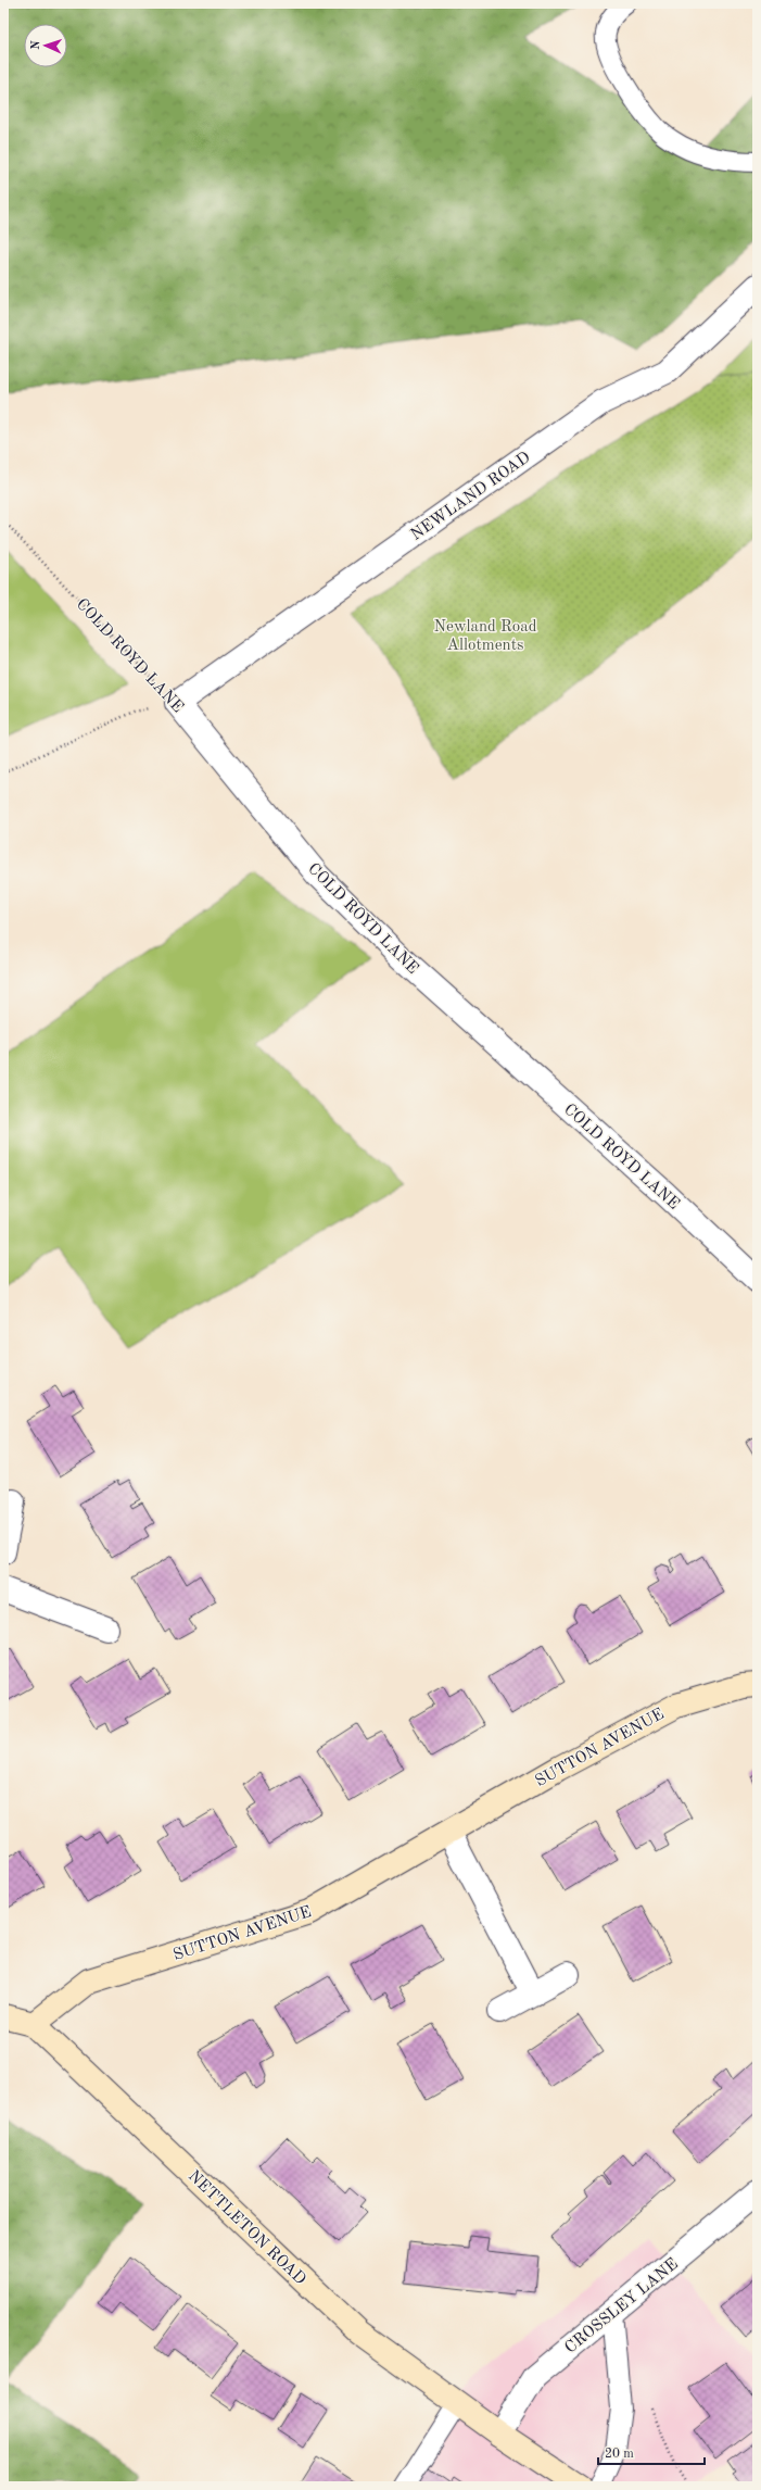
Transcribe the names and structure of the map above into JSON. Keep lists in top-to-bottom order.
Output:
{
  "streets": {
    "street": [
      "NEWLAND ROAD",
      "COLD ROYD LANE",
      "SUTTON AVENUE",
      "NETTLETON ROAD",
      "CROSSLEY LANE"
    ]
  },
  "crossings": [
    ["NEWLAND ROAD", "COLD ROYD LANE"],
    ["SUTTON AVENUE", "NETTLETON ROAD"],
    ["NETTLETON ROAD", "CROSSLEY LANE"]
  ],
  "parks": ["Newland Road Allotments"],
  "scale_bar": "20 m",
  "north": "left"
}
